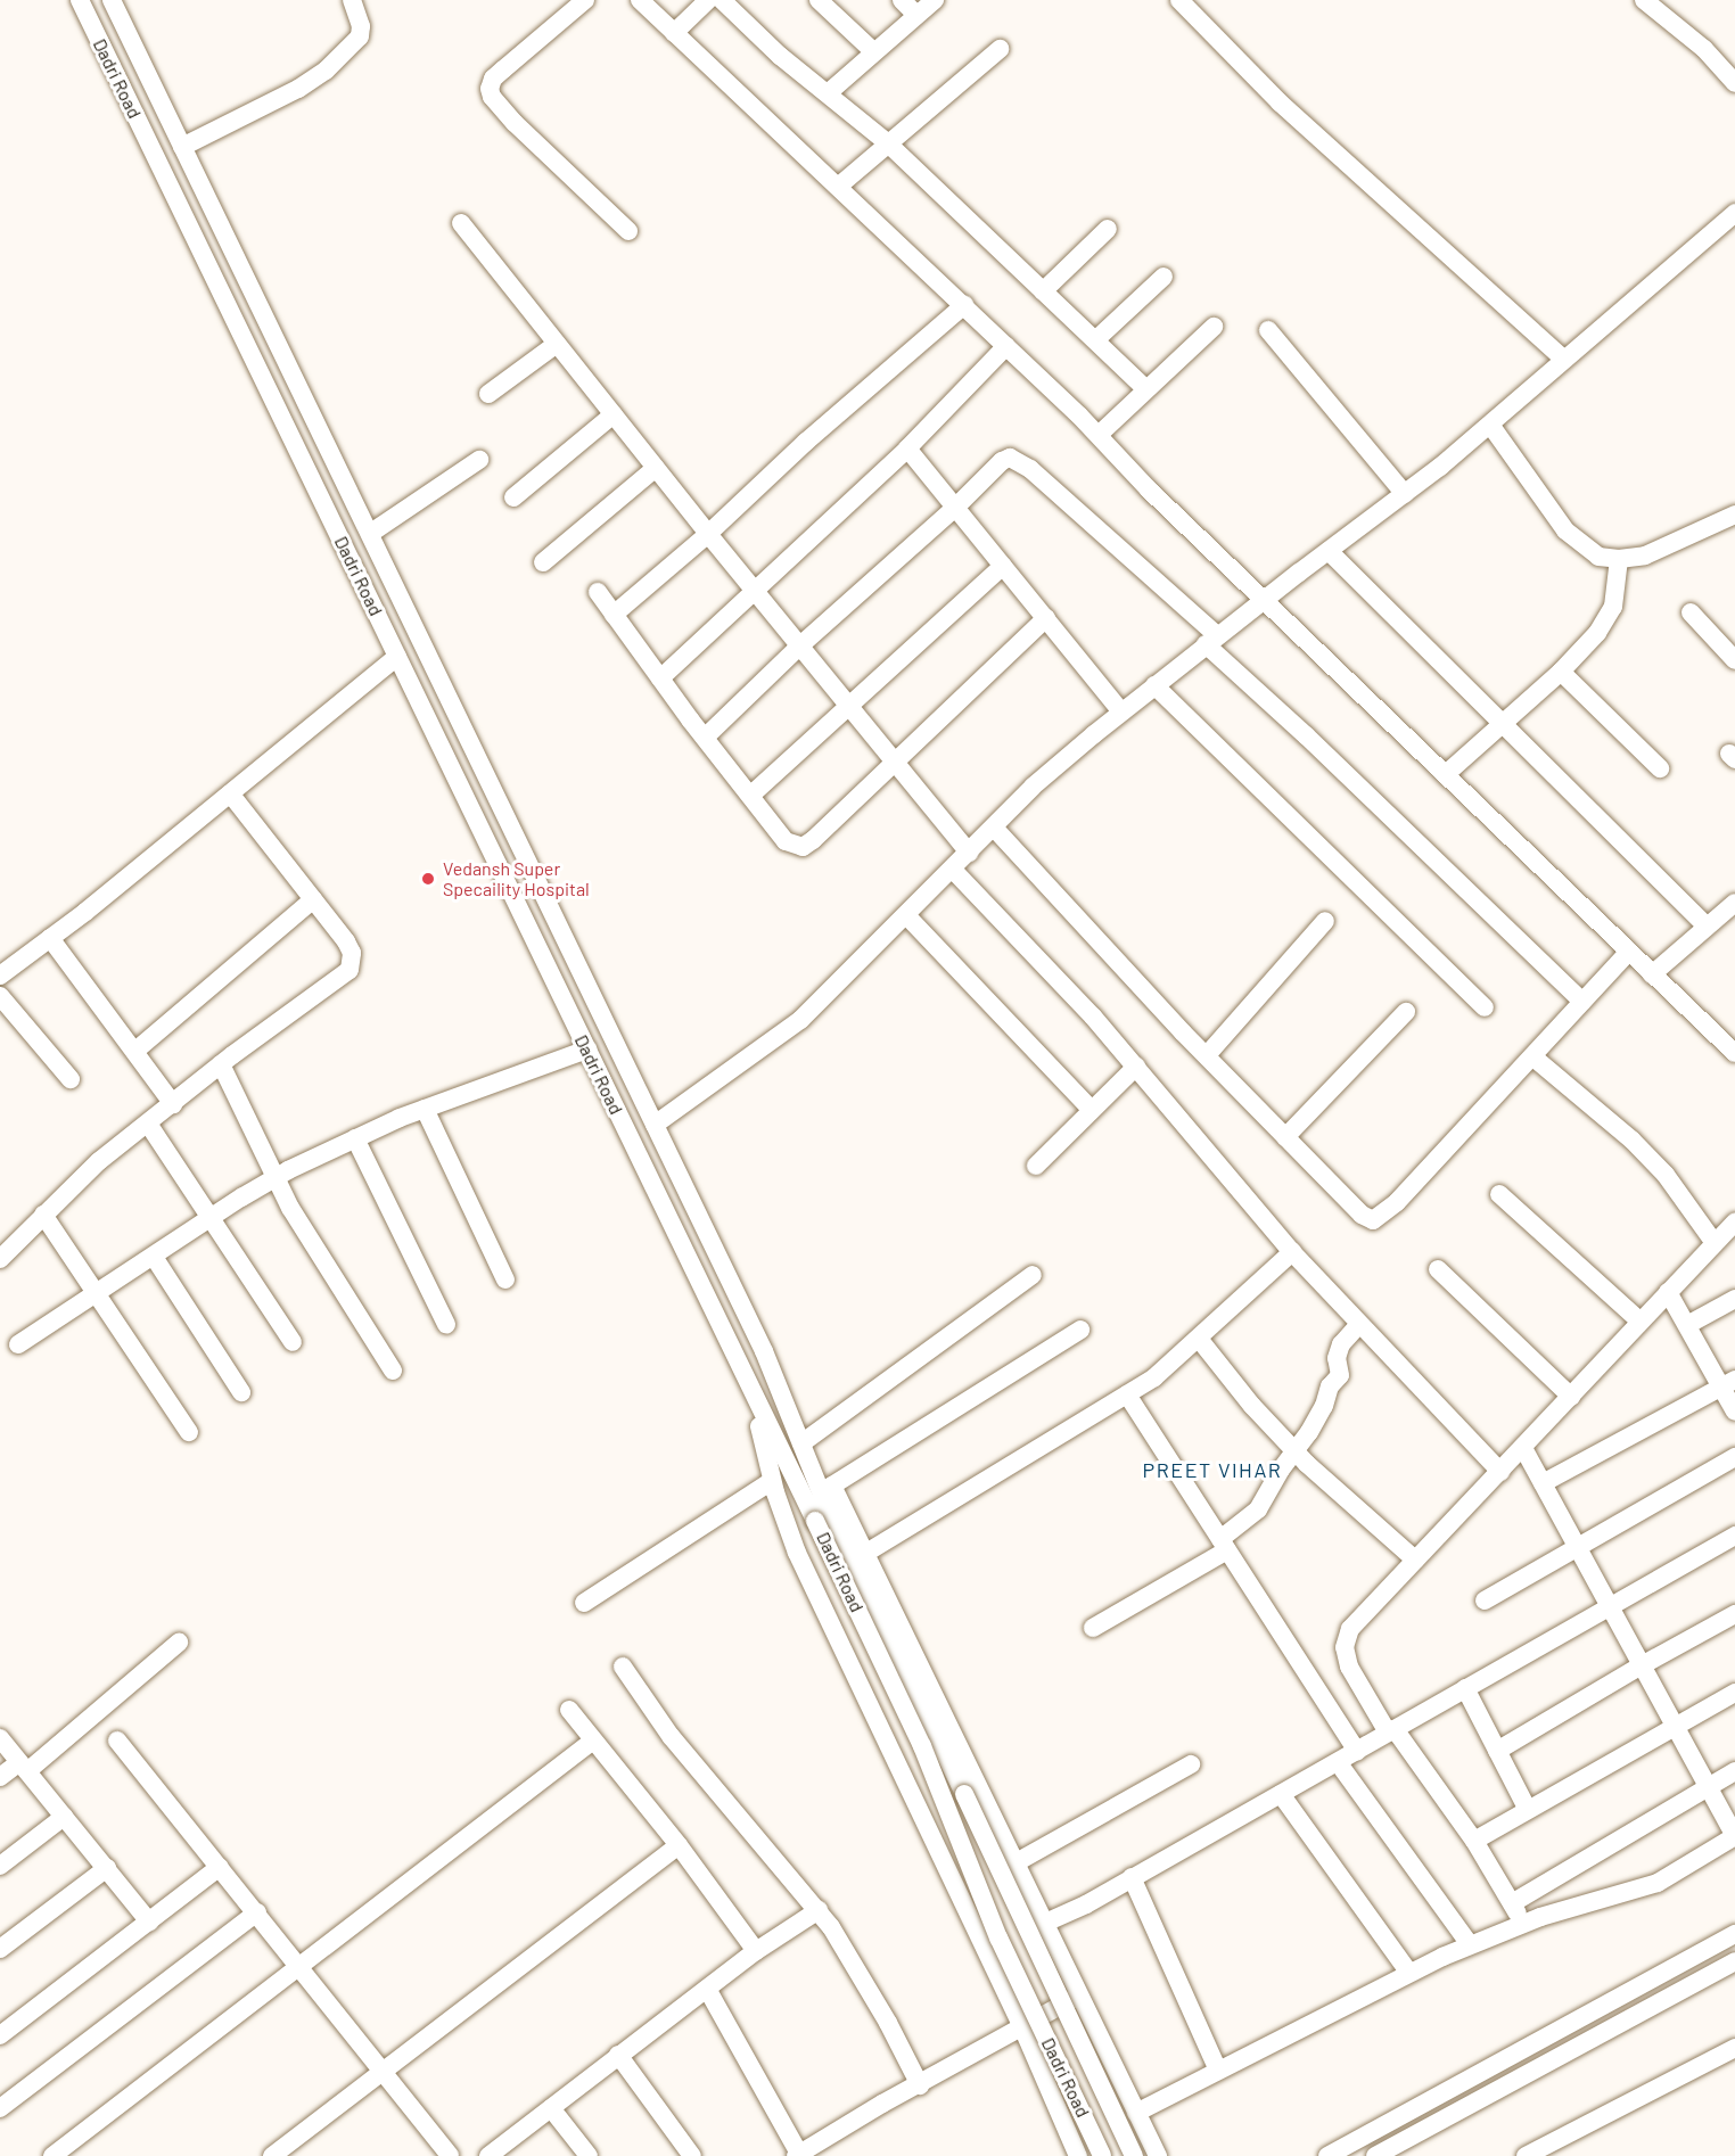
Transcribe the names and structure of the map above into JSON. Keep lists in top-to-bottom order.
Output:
{
  "streets": {
    "street": ["Dadri Road"]
  },
  "districts": ["PREET VIHAR"],
  "places": ["Vedansh Super Specaility Hospital"]
}
